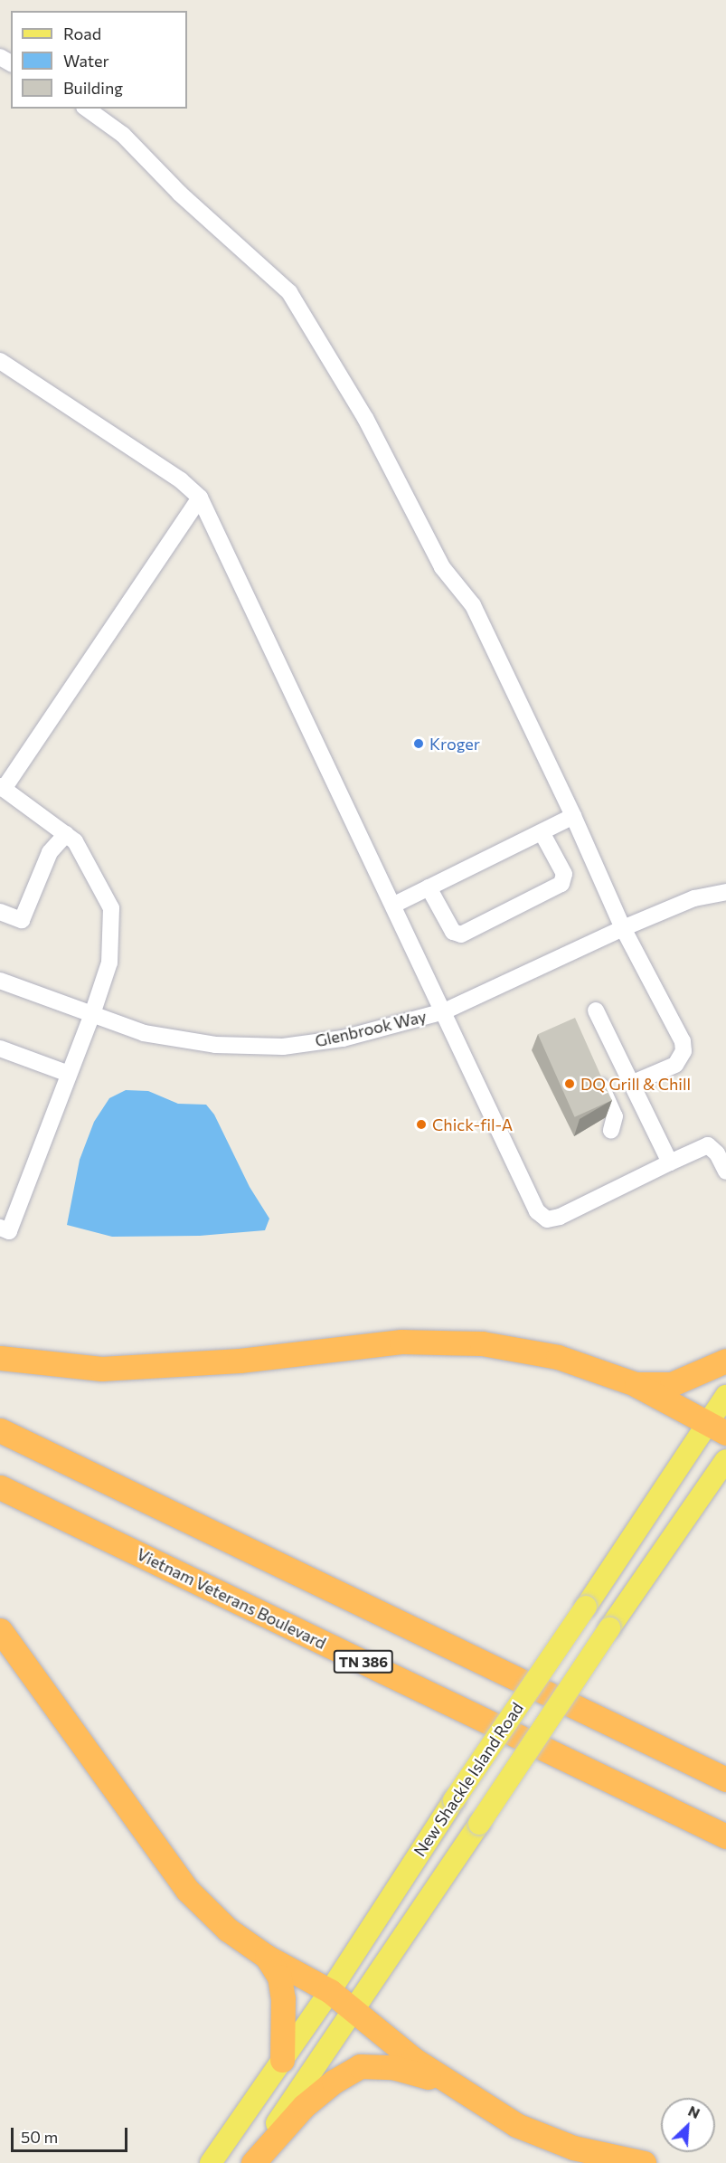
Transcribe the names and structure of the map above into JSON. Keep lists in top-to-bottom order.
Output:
{
  "streets": {
    "highway": ["Vietnam Veterans Boulevard", "TN 386"],
    "main road": ["New Shackle Island Road"],
    "street": ["Glenbrook Way"]
  },
  "places": ["Kroger", "DQ Grill & Chill", "Chick-fil-A"],
  "legend": ["Road", "Water", "Building"],
  "scale_bar": "50 m",
  "north": "top right"
}
